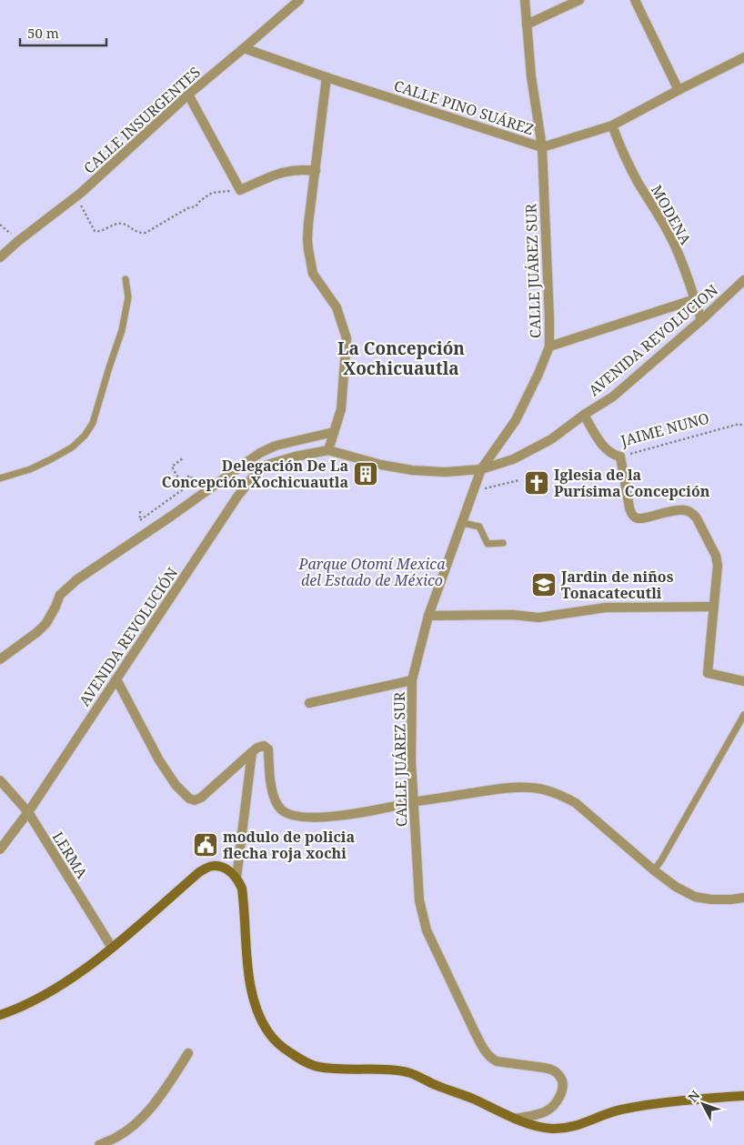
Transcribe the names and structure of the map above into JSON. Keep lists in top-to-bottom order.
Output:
{
  "streets": {
    "street": [
      "CALLE PINO SUÁREZ",
      "CALLE INSURGENTES",
      "MODENA",
      "CALLE JUÁREZ SUR",
      "AVENIDA REVOLUCION",
      "JAIME NUNO",
      "AVENIDA REVOLUCIÓN",
      "LERMA"
    ]
  },
  "crossings": [
    ["CALLE PINO SUÁREZ", "CALLE INSURGENTES"],
    ["CALLE PINO SUÁREZ", "MODENA"],
    ["CALLE PINO SUÁREZ", "CALLE JUÁREZ SUR"],
    ["MODENA", "AVENIDA REVOLUCION"],
    ["CALLE JUÁREZ SUR", "AVENIDA REVOLUCION"],
    ["AVENIDA REVOLUCION", "JAIME NUNO"],
    ["AVENIDA REVOLUCION", "AVENIDA REVOLUCIÓN"],
    ["AVENIDA REVOLUCIÓN", "LERMA"]
  ],
  "districts": ["La Concepción Xochicuautla"],
  "parks": ["Parque Otomí Mexica del Estado de México"],
  "places": {
    "building": ["Delegación De La Concepción Xochicuautla"],
    "church": ["Iglesia de la Purísima Concepción"],
    "school or university": ["Jardin de niños Tonacatecutli"],
    "public building": ["modulo de policia flecha roja xochi"]
  },
  "scale_bar": "50 m",
  "north": "top left"
}
